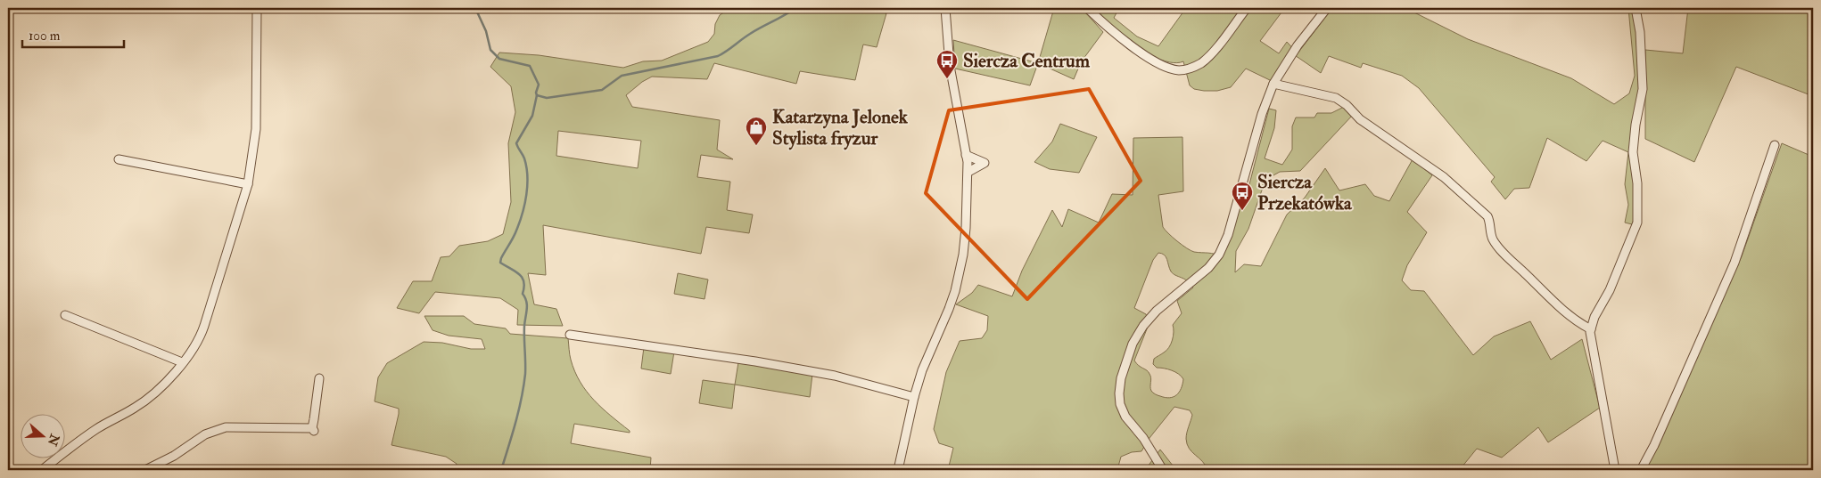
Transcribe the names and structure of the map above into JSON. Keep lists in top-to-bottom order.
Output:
{
  "places": {
    "bus stop": ["Siercza Centrum", "Siercza Przekatówka"],
    "shop": ["Katarzyna Jelonek Stylista fryzur"]
  },
  "scale_bar": "100 m",
  "north": "right"
}
